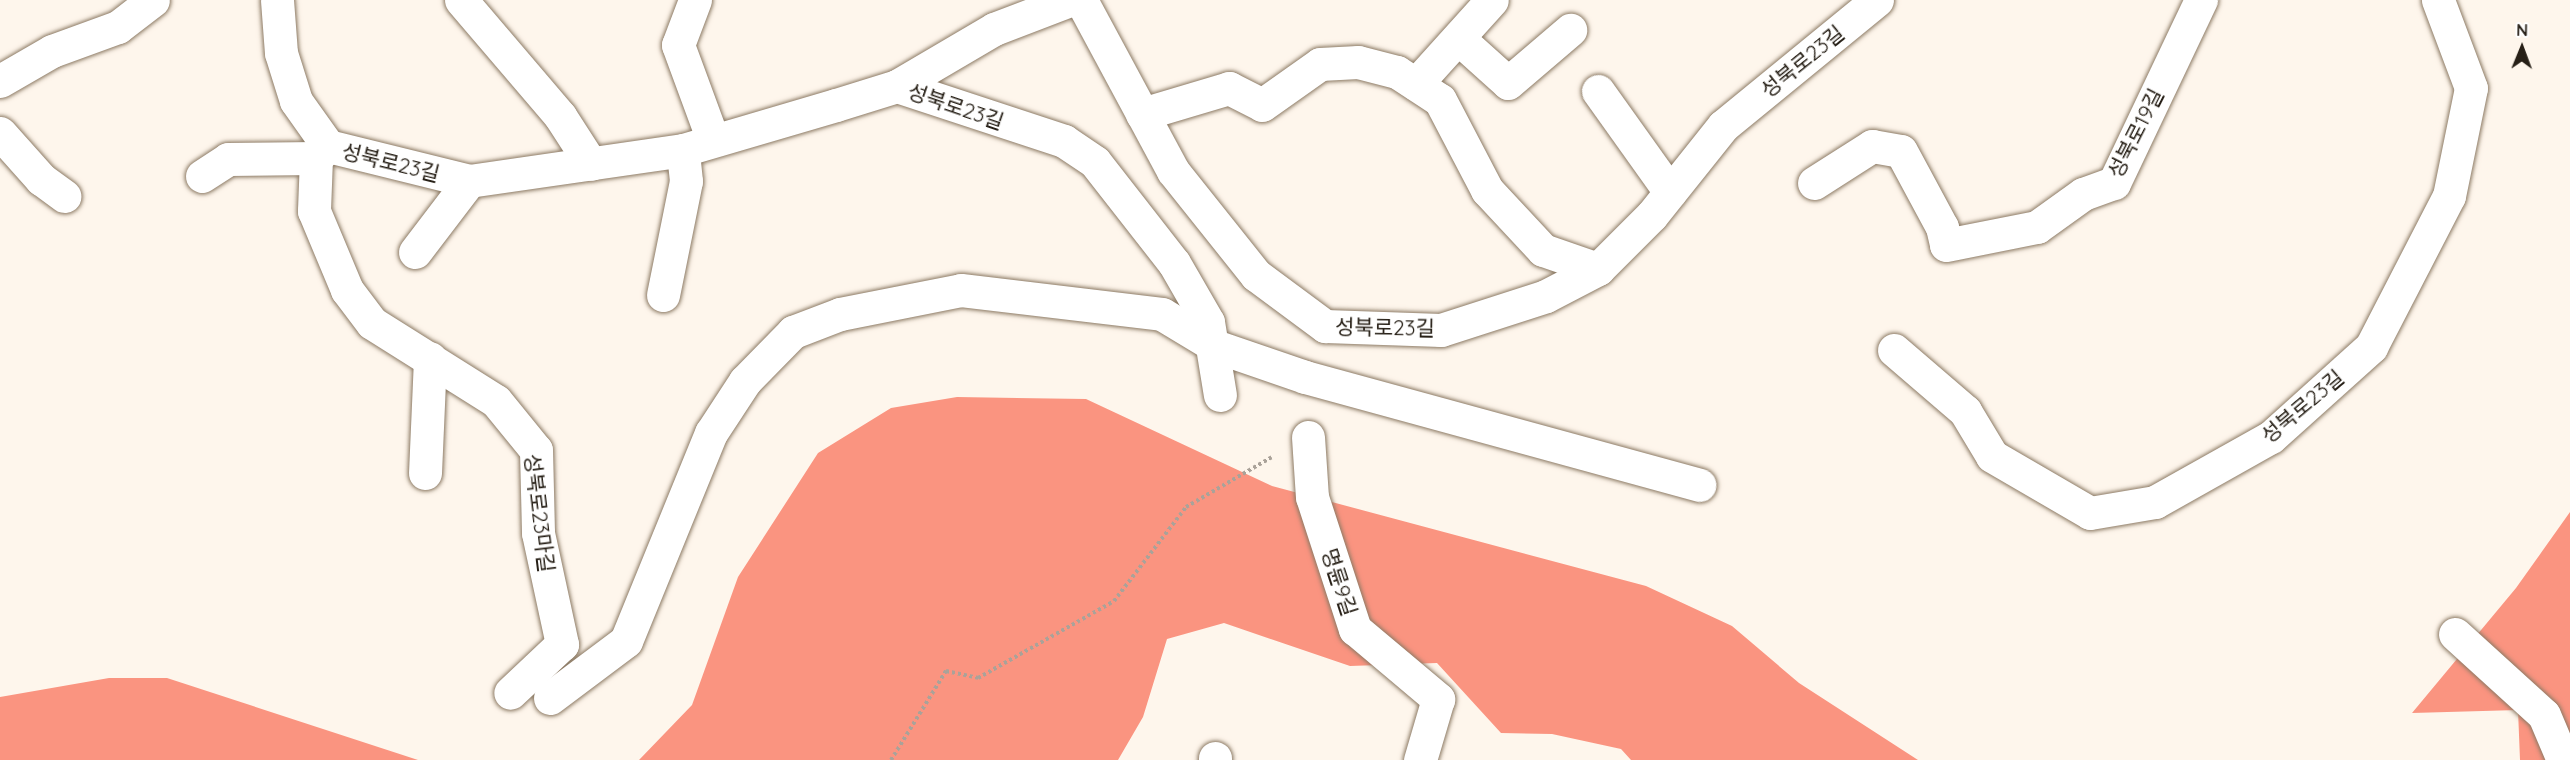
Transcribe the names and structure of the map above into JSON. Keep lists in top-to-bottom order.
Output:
{
  "streets": {
    "street": [
      "성북로23길",
      "성북로19길",
      "성북로23마길",
      "명륜9길"
    ]
  },
  "crossings": [
    ["성북로23길", "성북로23마길"]
  ],
  "north": "top"
}
